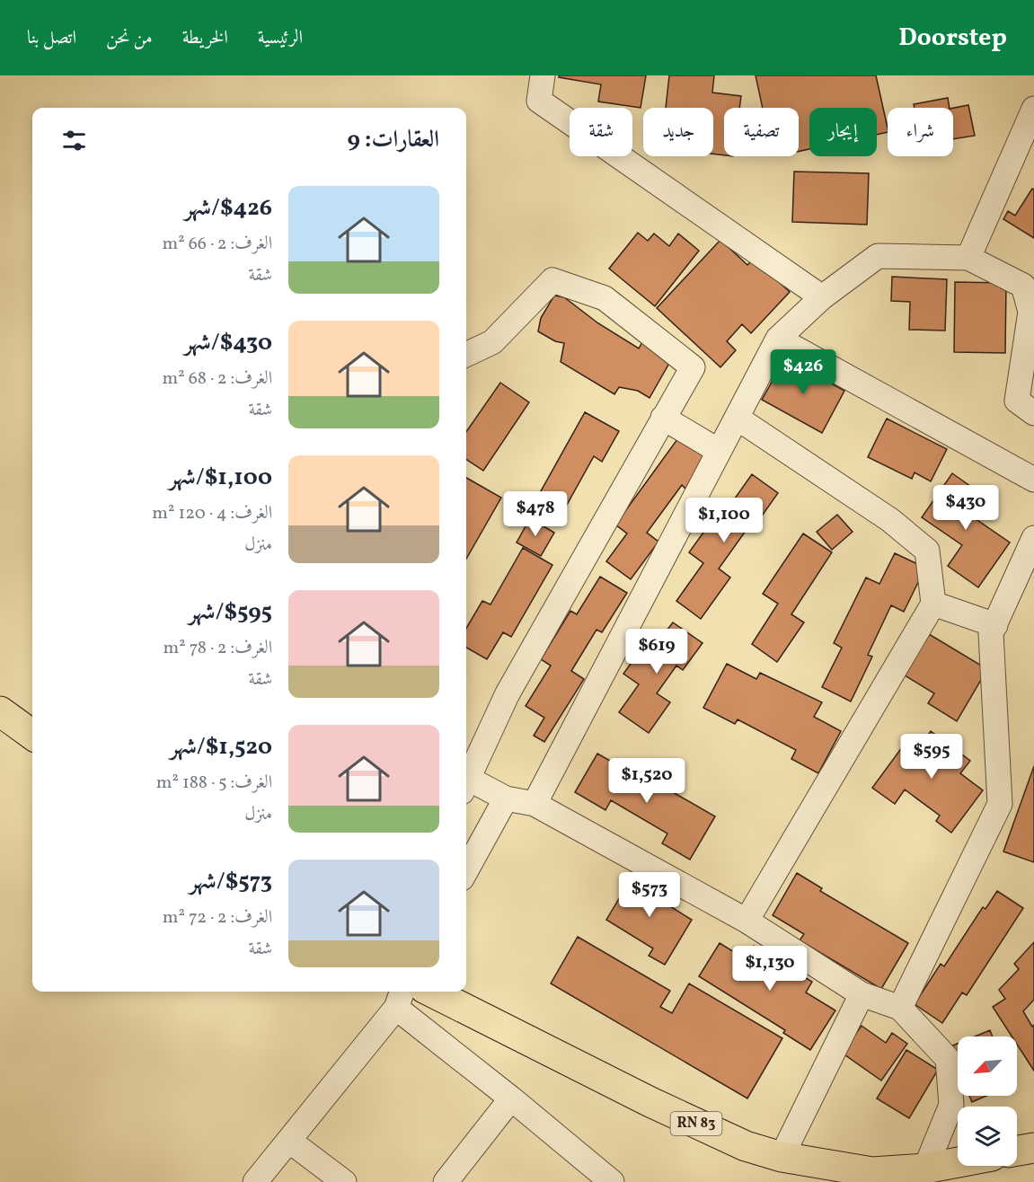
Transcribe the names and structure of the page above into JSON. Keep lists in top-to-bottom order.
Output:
{
  "streets": {
    "main road": ["RN 83"]
  },
  "north": "bottom left",
  "page": {
    "header": "Doorstep",
    "nav": [
      "الرئيسية",
      "الخريطة",
      "من نحن",
      "اتصل بنا"
    ],
    "chip": [
      "شراء",
      "إيجار",
      "تصفية",
      "جديد",
      "شقة"
    ],
    "heading": "العقارات: 9",
    "list": [
      {
        "name": "$426/شهر",
        "note": "الغرف: 2 · 66 m² · شقة"
      },
      {
        "name": "$430/شهر",
        "note": "الغرف: 2 · 68 m² · شقة"
      },
      {
        "name": "$1,100/شهر",
        "note": "الغرف: 4 · 120 m² · منزل"
      },
      {
        "name": "$595/شهر",
        "note": "الغرف: 2 · 78 m² · شقة"
      },
      {
        "name": "$1,520/شهر",
        "note": "الغرف: 5 · 188 m² · منزل"
      },
      {
        "name": "$573/شهر",
        "note": "الغرف: 2 · 72 m² · شقة"
      }
    ],
    "price": [
      "$426",
      "$430",
      "$478",
      "$1,100",
      "$619",
      "$595",
      "$1,520",
      "$573",
      "$1,130"
    ]
  }
}
